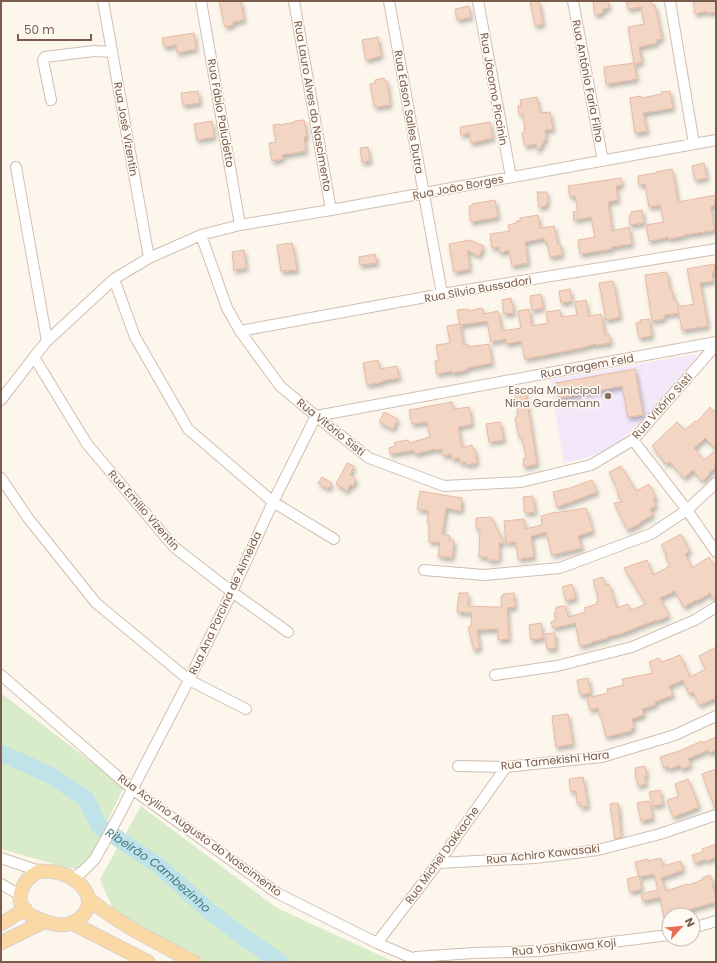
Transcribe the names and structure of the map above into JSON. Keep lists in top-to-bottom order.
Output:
{
  "streets": {
    "street": [
      "Rua Antônio Faria Filho",
      "Rua Jácomo Piccinin",
      "Rua Lauro Alves do Nascimento",
      "Rua Edson Salles Dutra",
      "Rua Fábio Paludetto",
      "Rua José Vizentin",
      "Rua João Borges",
      "Rua Sílvio Bussadori",
      "Rua Dragem Feld",
      "Rua Vitório Sisti",
      "Rua Emílio Vizentin",
      "Rua Ana Porcina de Almeida",
      "Rua Tamekishi Hara",
      "Rua Acylino Augusto do Nascimento",
      "Rua Achiro Kawasaki",
      "Rua Michel Dakkache",
      "Rua Yoshikawa Koji"
    ]
  },
  "crossings": [
    ["Rua Antônio Faria Filho", "Rua João Borges"],
    ["Rua Jácomo Piccinin", "Rua João Borges"],
    ["Rua Lauro Alves do Nascimento", "Rua João Borges"],
    ["Rua Edson Salles Dutra", "Rua João Borges"],
    ["Rua Edson Salles Dutra", "Rua Sílvio Bussadori"],
    ["Rua Fábio Paludetto", "Rua João Borges"],
    ["Rua José Vizentin", "Rua João Borges"],
    ["Rua João Borges", "Rua Vitório Sisti"],
    ["Rua João Borges", "Rua Emílio Vizentin"],
    ["Rua Sílvio Bussadori", "Rua Vitório Sisti"],
    ["Rua Dragem Feld", "Rua Vitório Sisti"],
    ["Rua Dragem Feld", "Rua Ana Porcina de Almeida"],
    ["Rua Vitório Sisti", "Rua Ana Porcina de Almeida"],
    ["Rua Emílio Vizentin", "Rua Ana Porcina de Almeida"],
    ["Rua Ana Porcina de Almeida", "Rua Acylino Augusto do Nascimento"],
    ["Rua Tamekishi Hara", "Rua Michel Dakkache"],
    ["Rua Acylino Augusto do Nascimento", "Rua Michel Dakkache"],
    ["Rua Acylino Augusto do Nascimento", "Rua Yoshikawa Koji"],
    ["Rua Achiro Kawasaki", "Rua Michel Dakkache"]
  ],
  "water": ["Ribeirão Cambezinho"],
  "places": ["Escola Municipal Nina Gardemann"],
  "scale_bar": "50 m",
  "north": "top right"
}
